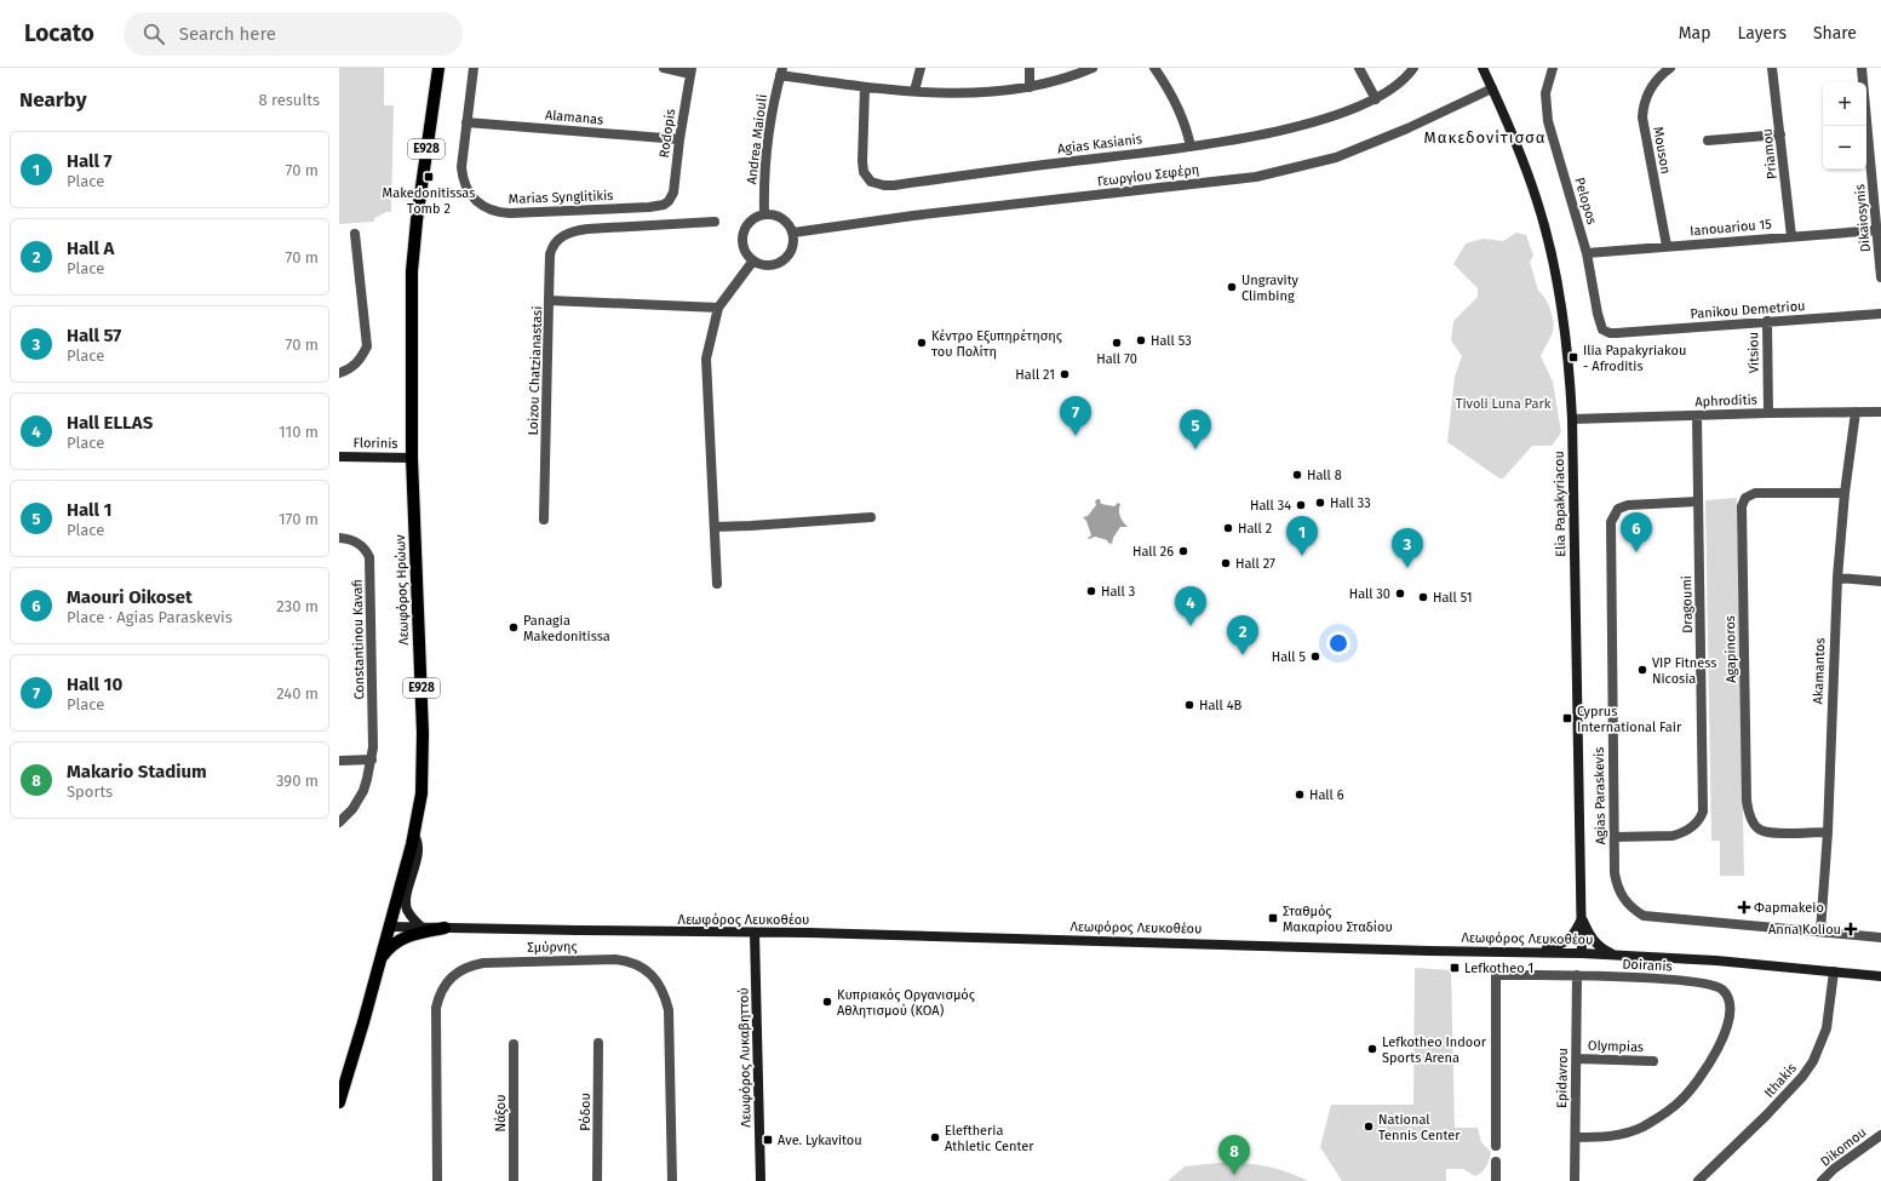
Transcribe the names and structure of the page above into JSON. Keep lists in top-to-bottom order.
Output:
{
  "streets": {
    "main road": [
      "E928",
      "Florinis",
      "Elia Papakyriacou",
      "Λεωφόρος Ηρώων",
      "Λεωφόρος Λευκοθέου",
      "Λεωφόρος Λυκαβηττού"
    ],
    "street": [
      "Alamanas",
      "Rodopis",
      "Andrea Maiouli",
      "Agias Kasianis",
      "Mouson",
      "Priamou",
      "Γεωργίου Σεφέρη",
      "Marias Synglitikis",
      "Pelopos",
      "Dikaiosynis",
      "Ianouariou 15",
      "Panikou Demetriou",
      "Vitsiou",
      "Loizou Chatzianastasi",
      "Aphroditis",
      "Dragoumi",
      "Constantinou Kavafi",
      "Agapinoros",
      "Akamantos",
      "Agias Paraskevis",
      "Σμύρνης",
      "Doiranis",
      "Olympias",
      "Epidavrou",
      "Ithakis",
      "Ρόδου",
      "Νάξου",
      "Dikomou"
    ]
  },
  "crossings": [
    ["Alamanas", "Rodopis"],
    ["Alamanas", "Marias Synglitikis"],
    ["Rodopis", "Marias Synglitikis"],
    ["Andrea Maiouli", "Γεωργίου Σεφέρη"],
    ["Mouson", "Ianouariou 15"],
    ["Priamou", "Ianouariou 15"],
    ["Γεωργίου Σεφέρη", "Elia Papakyriacou"],
    ["Pelopos", "Ianouariou 15"],
    ["Pelopos", "Panikou Demetriou"],
    ["Dikaiosynis", "Ianouariou 15"],
    ["Panikou Demetriou", "Vitsiou"],
    ["Vitsiou", "Aphroditis"],
    ["Aphroditis", "Elia Papakyriacou"],
    ["Aphroditis", "Dragoumi"],
    ["Aphroditis", "Akamantos"],
    ["Florinis", "Λεωφόρος Ηρώων"],
    ["Elia Papakyriacou", "Λεωφόρος Λευκοθέου"],
    ["Λεωφόρος Ηρώων", "Λεωφόρος Λευκοθέου"],
    ["Dragoumi", "Agias Paraskevis"],
    ["Agapinoros", "Akamantos"],
    ["Akamantos", "Agias Paraskevis"],
    ["Λεωφόρος Λευκοθέου", "Λεωφόρος Λυκαβηττού"],
    ["Λεωφόρος Λευκοθέου", "Ithakis"],
    ["Doiranis", "Epidavrou"],
    ["Olympias", "Epidavrou"]
  ],
  "districts": ["Μακεδονίτισσα"],
  "parks": ["Tivoli Luna Park"],
  "places": {
    "transit": [
      "Makedonitissas Tomb 2",
      "Ilia Papakyriakou - Afroditis",
      "Cyprus International Fair",
      "Σταθμός Μακαρίου Σταδίου",
      "Lefkotheo 1",
      "Ave. Lykavitou"
    ],
    "other": [
      "Ungravity Climbing",
      "Hall 53",
      "Κέντρο Εξυπηρέτησης του Πολίτη",
      "Hall 70",
      "Hall 21",
      "Hall 8",
      "Hall 33",
      "Hall 34",
      "Hall 2",
      "Hall 26",
      "Hall 27",
      "Hall 3",
      "Hall 30",
      "Hall 51",
      "Panagia Makedonitissa",
      "Hall 5",
      "VIP Fitness Nicosia",
      "Hall 4B",
      "Hall 6",
      "Κυπριακός Οργανισμός Αθλητισμού (ΚΟΑ)",
      "Lefkotheo Indoor Sports Arena",
      "National Tennis Center",
      "Eleftheria Athletic Center"
    ],
    "health": ["Φapmakeio", "Anna Koliou"]
  },
  "page": {
    "header": "Locato",
    "search": "Search here",
    "nav": ["Map", "Layers", "Share"],
    "heading": ["Nearby", "8 results"],
    "map_buttons": ["+", "−"],
    "list": [
      {
        "mark": "1",
        "name": "Hall 7",
        "note": "Place",
        "value": "70 m"
      },
      {
        "mark": "2",
        "name": "Hall A",
        "note": "Place",
        "value": "70 m"
      },
      {
        "mark": "3",
        "name": "Hall 57",
        "note": "Place",
        "value": "70 m"
      },
      {
        "mark": "4",
        "name": "Hall ELLAS",
        "note": "Place",
        "value": "110 m"
      },
      {
        "mark": "5",
        "name": "Hall 1",
        "note": "Place",
        "value": "170 m"
      },
      {
        "mark": "6",
        "name": "Maouri Oikoset",
        "note": "Place · Agias Paraskevis",
        "value": "230 m"
      },
      {
        "mark": "7",
        "name": "Hall 10",
        "note": "Place",
        "value": "240 m"
      },
      {
        "mark": "8",
        "name": "Makario Stadium",
        "note": "Sports",
        "value": "390 m"
      }
    ],
    "pins": [
      "7",
      "5",
      "6",
      "1",
      "3",
      "4",
      "2",
      "8"
    ]
  }
}
